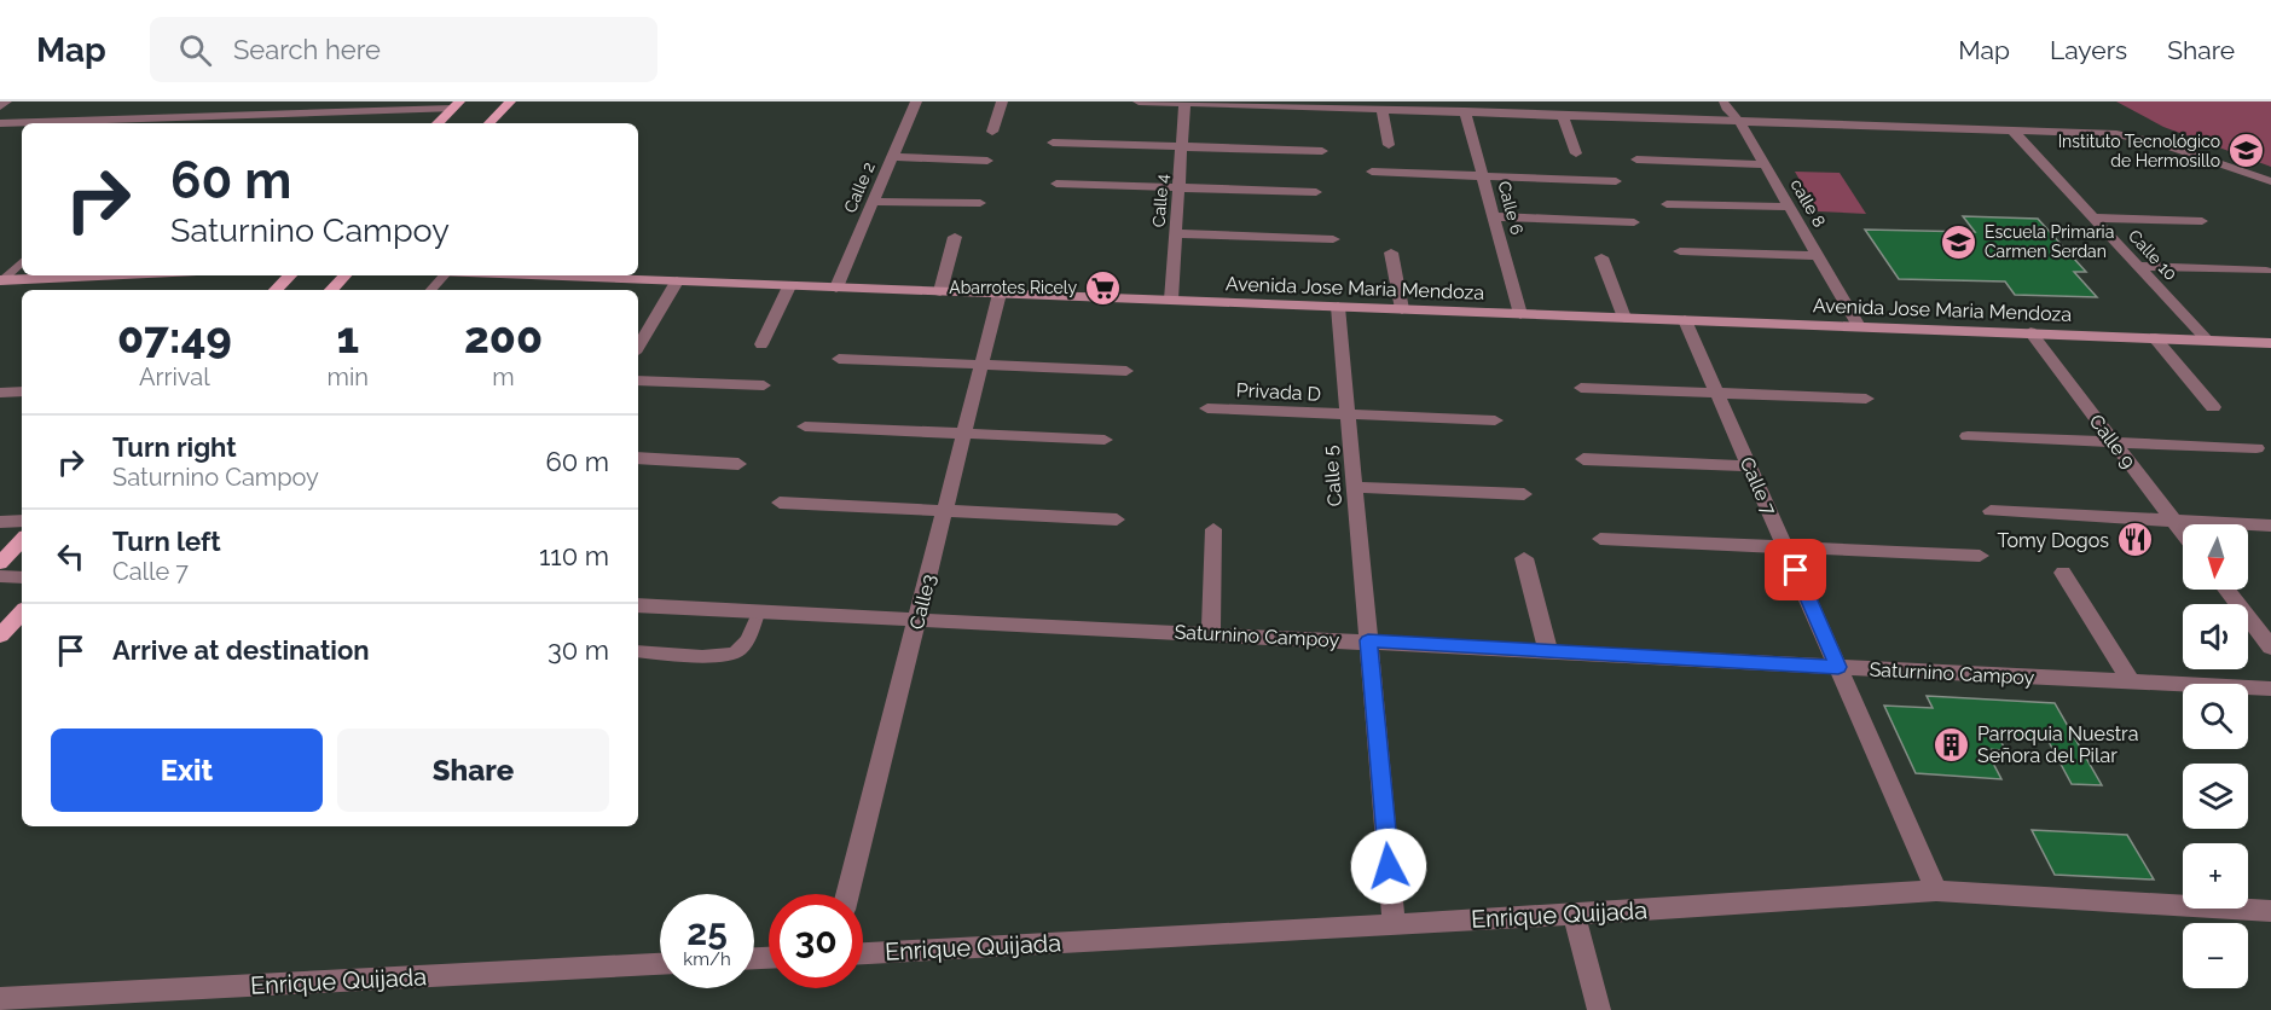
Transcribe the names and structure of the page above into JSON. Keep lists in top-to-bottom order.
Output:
{
  "streets": {
    "street": [
      "Calle 2",
      "Calle 4",
      "calle 8",
      "Calle 6",
      "Calle 10",
      "Avenida Jose Maria Mendoza",
      "Privada D",
      "Calle 9",
      "Calle 5",
      "Calle 7",
      "Calle3",
      "Saturnino Campoy",
      "Enrique Quijada"
    ]
  },
  "crossings": [
    ["Calle 2", "Avenida Jose Maria Mendoza"],
    ["Calle 4", "Avenida Jose Maria Mendoza"],
    ["calle 8", "Avenida Jose Maria Mendoza"],
    ["Calle 6", "Avenida Jose Maria Mendoza"],
    ["Calle 10", "Avenida Jose Maria Mendoza"],
    ["Avenida Jose Maria Mendoza", "Calle 9"],
    ["Avenida Jose Maria Mendoza", "Calle 5"],
    ["Avenida Jose Maria Mendoza", "Calle 7"],
    ["Avenida Jose Maria Mendoza", "Calle3"],
    ["Privada D", "Calle 5"],
    ["Calle 5", "Saturnino Campoy"],
    ["Calle 5", "Enrique Quijada"],
    ["Calle 7", "Saturnino Campoy"],
    ["Calle 7", "Enrique Quijada"],
    ["Calle3", "Saturnino Campoy"]
  ],
  "places": {
    "school or university": ["Instituto Tecnológico de Hermosillo", "Escuela Primaria Carmen Serdan"],
    "supermarket": ["Abarrotes Ricely"],
    "restaurant": ["Tomy Dogos"],
    "building": ["Parroquia Nuestra Señora del Pilar"]
  },
  "north": "bottom",
  "page": {
    "header": "Map",
    "search": "Search here",
    "nav": ["Map", "Layers", "Share"],
    "turn": ["60 m", "Saturnino Campoy"],
    "eta": [
      "07:49",
      "Arrival",
      "1",
      "min",
      "200",
      "m"
    ],
    "list": [
      {
        "name": "Turn right",
        "note": "Saturnino Campoy",
        "value": "60 m"
      },
      {
        "name": "Turn left",
        "note": "Calle 7",
        "value": "110 m"
      },
      {
        "name": "Arrive at destination",
        "value": "30 m"
      }
    ],
    "map_buttons": ["+", "−"],
    "buttons": ["Exit", "Share"],
    "speed": "25 km/h",
    "limit": "30"
  }
}
